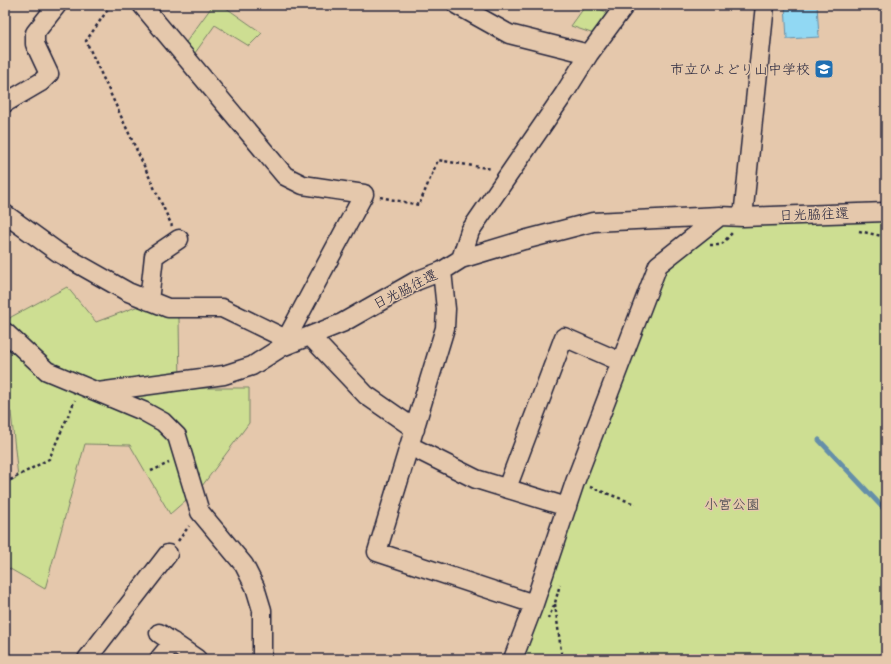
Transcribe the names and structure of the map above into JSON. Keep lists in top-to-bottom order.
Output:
{
  "streets": {
    "street": ["日光脇往還"]
  },
  "parks": ["小宮公園"],
  "places": {
    "school or university": ["市立ひよどり山中学校"]
  }
}
